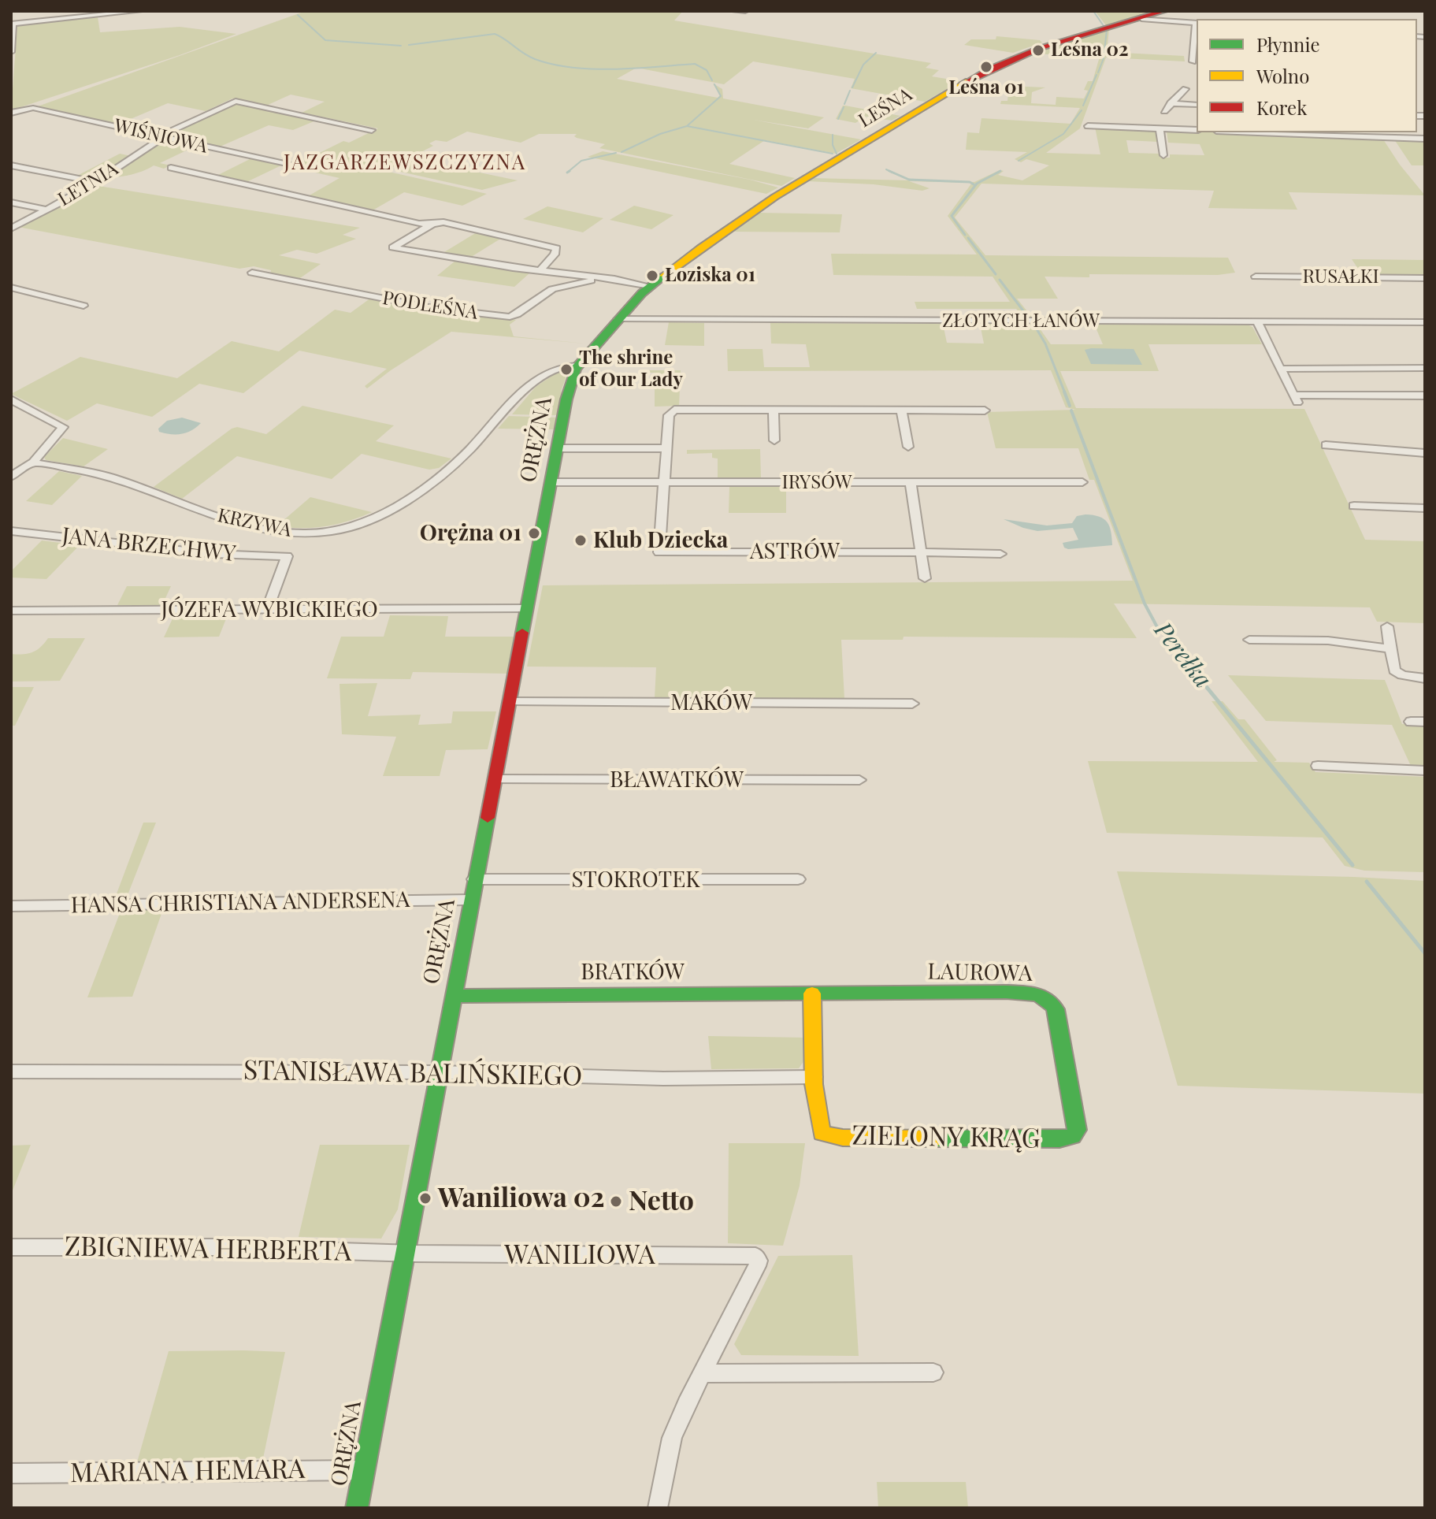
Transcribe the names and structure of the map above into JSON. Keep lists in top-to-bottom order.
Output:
{
  "streets": {
    "street": [
      "LEŚNA",
      "WIŚNIOWA",
      "LETNIA",
      "RUSAŁKI",
      "PODLEŚNA",
      "ZŁOTYCH ŁANÓW",
      "ORĘŻNA",
      "IRYSÓW",
      "KRZYWA",
      "JANA BRZECHWY",
      "ASTRÓW",
      "JÓZEFA WYBICKIEGO",
      "MAKÓW",
      "BŁAWATKÓW",
      "STOKROTEK",
      "HANSA CHRISTIANA ANDERSENA",
      "BRATKÓW",
      "LAUROWA",
      "STANISŁAWA BALIŃSKIEGO",
      "ZIELONY KRĄG",
      "ZBIGNIEWA HERBERTA",
      "WANILIOWA",
      "MARIANA HEMARA"
    ]
  },
  "crossings": [
    ["LEŚNA", "ZŁOTYCH ŁANÓW"],
    ["LEŚNA", "ORĘŻNA"],
    ["LEŚNA", "KRZYWA"],
    ["WIŚNIOWA", "LETNIA"],
    ["ORĘŻNA", "IRYSÓW"],
    ["ORĘŻNA", "JÓZEFA WYBICKIEGO"],
    ["ORĘŻNA", "MAKÓW"],
    ["ORĘŻNA", "BŁAWATKÓW"],
    ["ORĘŻNA", "STOKROTEK"],
    ["ORĘŻNA", "HANSA CHRISTIANA ANDERSENA"],
    ["ORĘŻNA", "BRATKÓW"],
    ["ORĘŻNA", "STANISŁAWA BALIŃSKIEGO"],
    ["ORĘŻNA", "ZBIGNIEWA HERBERTA"],
    ["ORĘŻNA", "WANILIOWA"],
    ["ORĘŻNA", "MARIANA HEMARA"],
    ["IRYSÓW", "ASTRÓW"],
    ["BRATKÓW", "LAUROWA"],
    ["LAUROWA", "ZIELONY KRĄG"],
    ["STANISŁAWA BALIŃSKIEGO", "ZIELONY KRĄG"],
    ["ZBIGNIEWA HERBERTA", "WANILIOWA"]
  ],
  "districts": ["JAZGARZEWSZCZYZNA"],
  "water": ["Perełka"],
  "places": [
    "Leśna 02",
    "Leśna 01",
    "Łoziska 01",
    "The shrine of Our Lady",
    "Orężna 01",
    "Klub Dziecka",
    "Waniliowa 02",
    "Netto"
  ],
  "legend": ["Płynnie", "Wolno", "Korek"]
}
